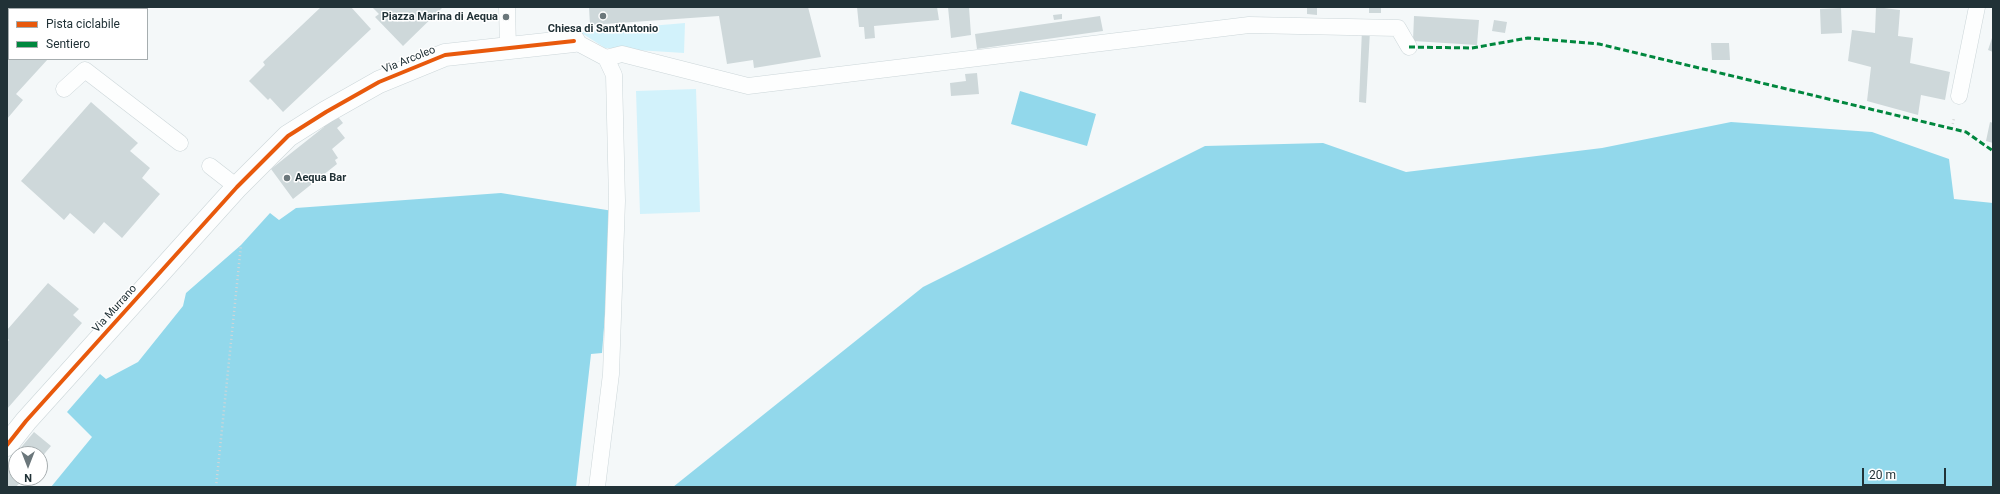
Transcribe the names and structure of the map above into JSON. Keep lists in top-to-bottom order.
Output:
{
  "streets": {
    "street": ["Via Arcoleo", "Via Murrano"]
  },
  "crossings": [
    ["Via Arcoleo", "Via Murrano"]
  ],
  "places": ["Chiesa di Sant'Antonio", "Piazza Marina di Aequa", "Aequa Bar"],
  "legend": ["Pista ciclabile", "Sentiero"],
  "scale_bar": "20 m",
  "north": "bottom"
}
